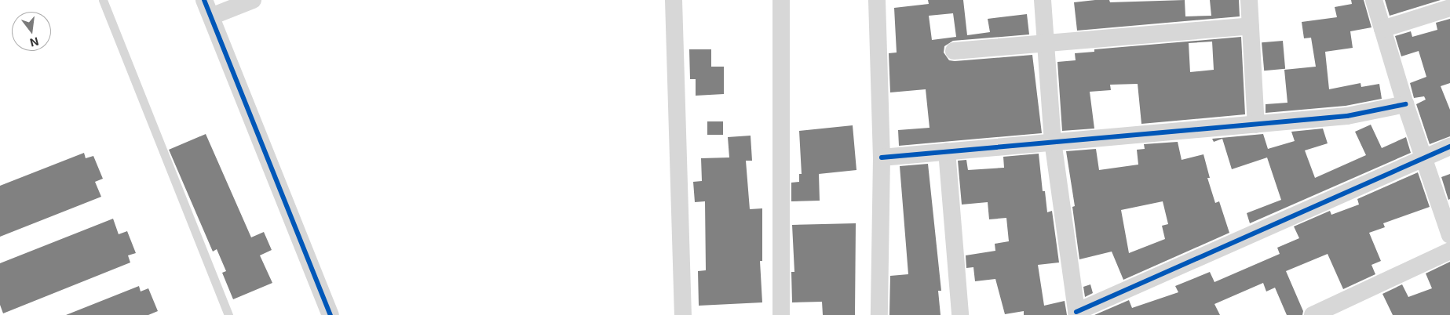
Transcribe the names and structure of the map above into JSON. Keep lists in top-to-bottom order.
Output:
{
  "north": "bottom"
}
